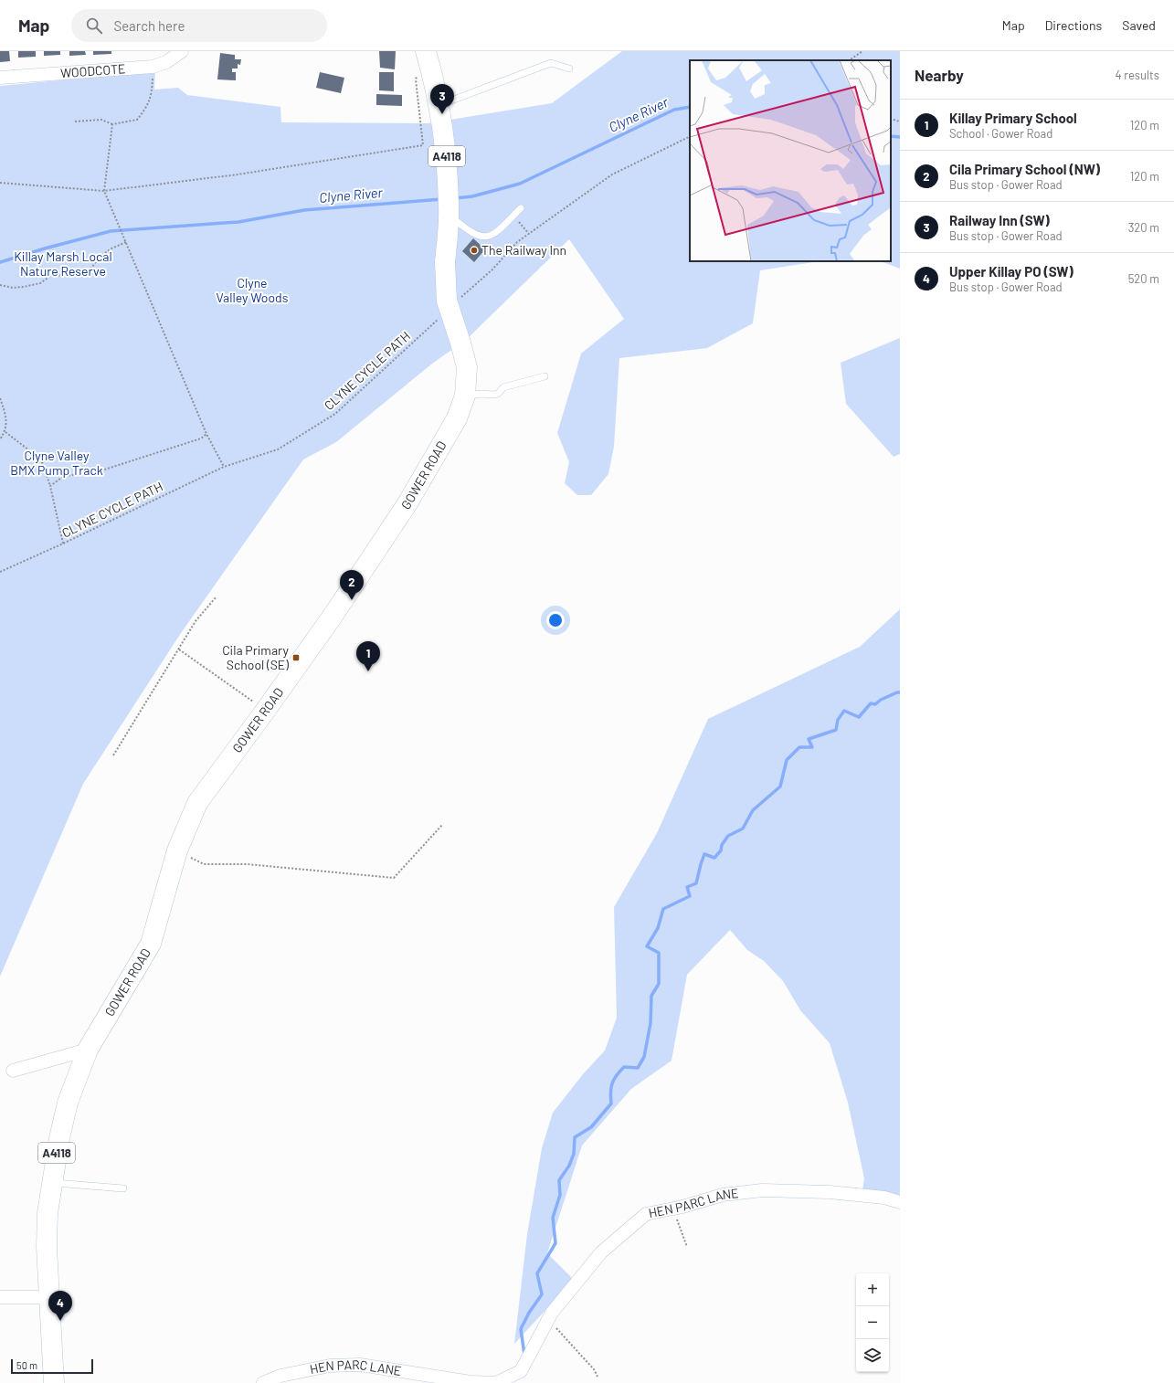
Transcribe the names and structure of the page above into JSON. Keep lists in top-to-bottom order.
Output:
{
  "streets": {
    "main road": ["A4118", "GOWER ROAD"],
    "street": ["WOODCOTE", "HEN PARC LANE"],
    "path": ["CLYNE CYCLE PATH"]
  },
  "water": ["Clyne River"],
  "parks": ["Killay Marsh Local Nature Reserve", "Clyne Valley Woods", "Clyne Valley BMX Pump Track"],
  "places": {
    "other": ["The Railway Inn"],
    "transit": ["Cila Primary School (SE)"]
  },
  "scale_bar": "50 m",
  "page": {
    "header": "Map",
    "search": "Search here",
    "nav": ["Map", "Directions", "Saved"],
    "heading": ["Nearby", "4 results"],
    "pins": [
      "3",
      "2",
      "1",
      "4"
    ],
    "list": [
      {
        "mark": "1",
        "name": "Killay Primary School",
        "note": "School · Gower Road",
        "value": "120 m"
      },
      {
        "mark": "2",
        "name": "Cila Primary School (NW)",
        "note": "Bus stop · Gower Road",
        "value": "120 m"
      },
      {
        "mark": "3",
        "name": "Railway Inn (SW)",
        "note": "Bus stop · Gower Road",
        "value": "320 m"
      },
      {
        "mark": "4",
        "name": "Upper Killay PO (SW)",
        "note": "Bus stop · Gower Road",
        "value": "520 m"
      }
    ],
    "map_buttons": ["+", "−"],
    "scale": "50 m"
  }
}
